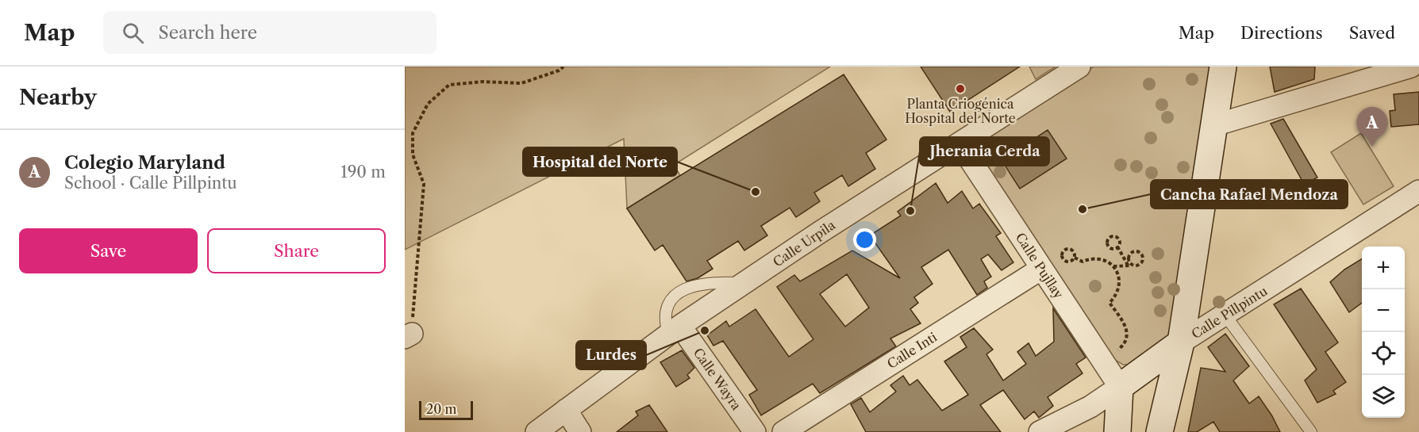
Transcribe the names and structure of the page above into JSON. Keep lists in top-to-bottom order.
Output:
{
  "streets": {
    "street": [
      "Calle Urpila",
      "Calle Pujllay",
      "Calle Pillpintu",
      "Calle Inti",
      "Calle Wayra"
    ]
  },
  "crossings": [
    ["Calle Urpila", "Calle Pujllay"],
    ["Calle Urpila", "Calle Wayra"],
    ["Calle Pujllay", "Calle Pillpintu"],
    ["Calle Pujllay", "Calle Inti"]
  ],
  "places": [
    "Planta Criogénica Hospital del Norte",
    "Hospital del Norte",
    "Cancha Rafael Mendoza",
    "Jherania Cerda",
    "Lurdes"
  ],
  "scale_bar": "20 m",
  "page": {
    "header": "Map",
    "search": "Search here",
    "nav": ["Map", "Directions", "Saved"],
    "heading": "Nearby",
    "pins": "A",
    "list": [
      {
        "mark": "A",
        "name": "Colegio Maryland",
        "note": "School · Calle Pillpintu",
        "value": "190 m"
      }
    ],
    "buttons": ["Save", "Share"],
    "map_buttons": ["+", "−"],
    "scale": "20 m"
  }
}
